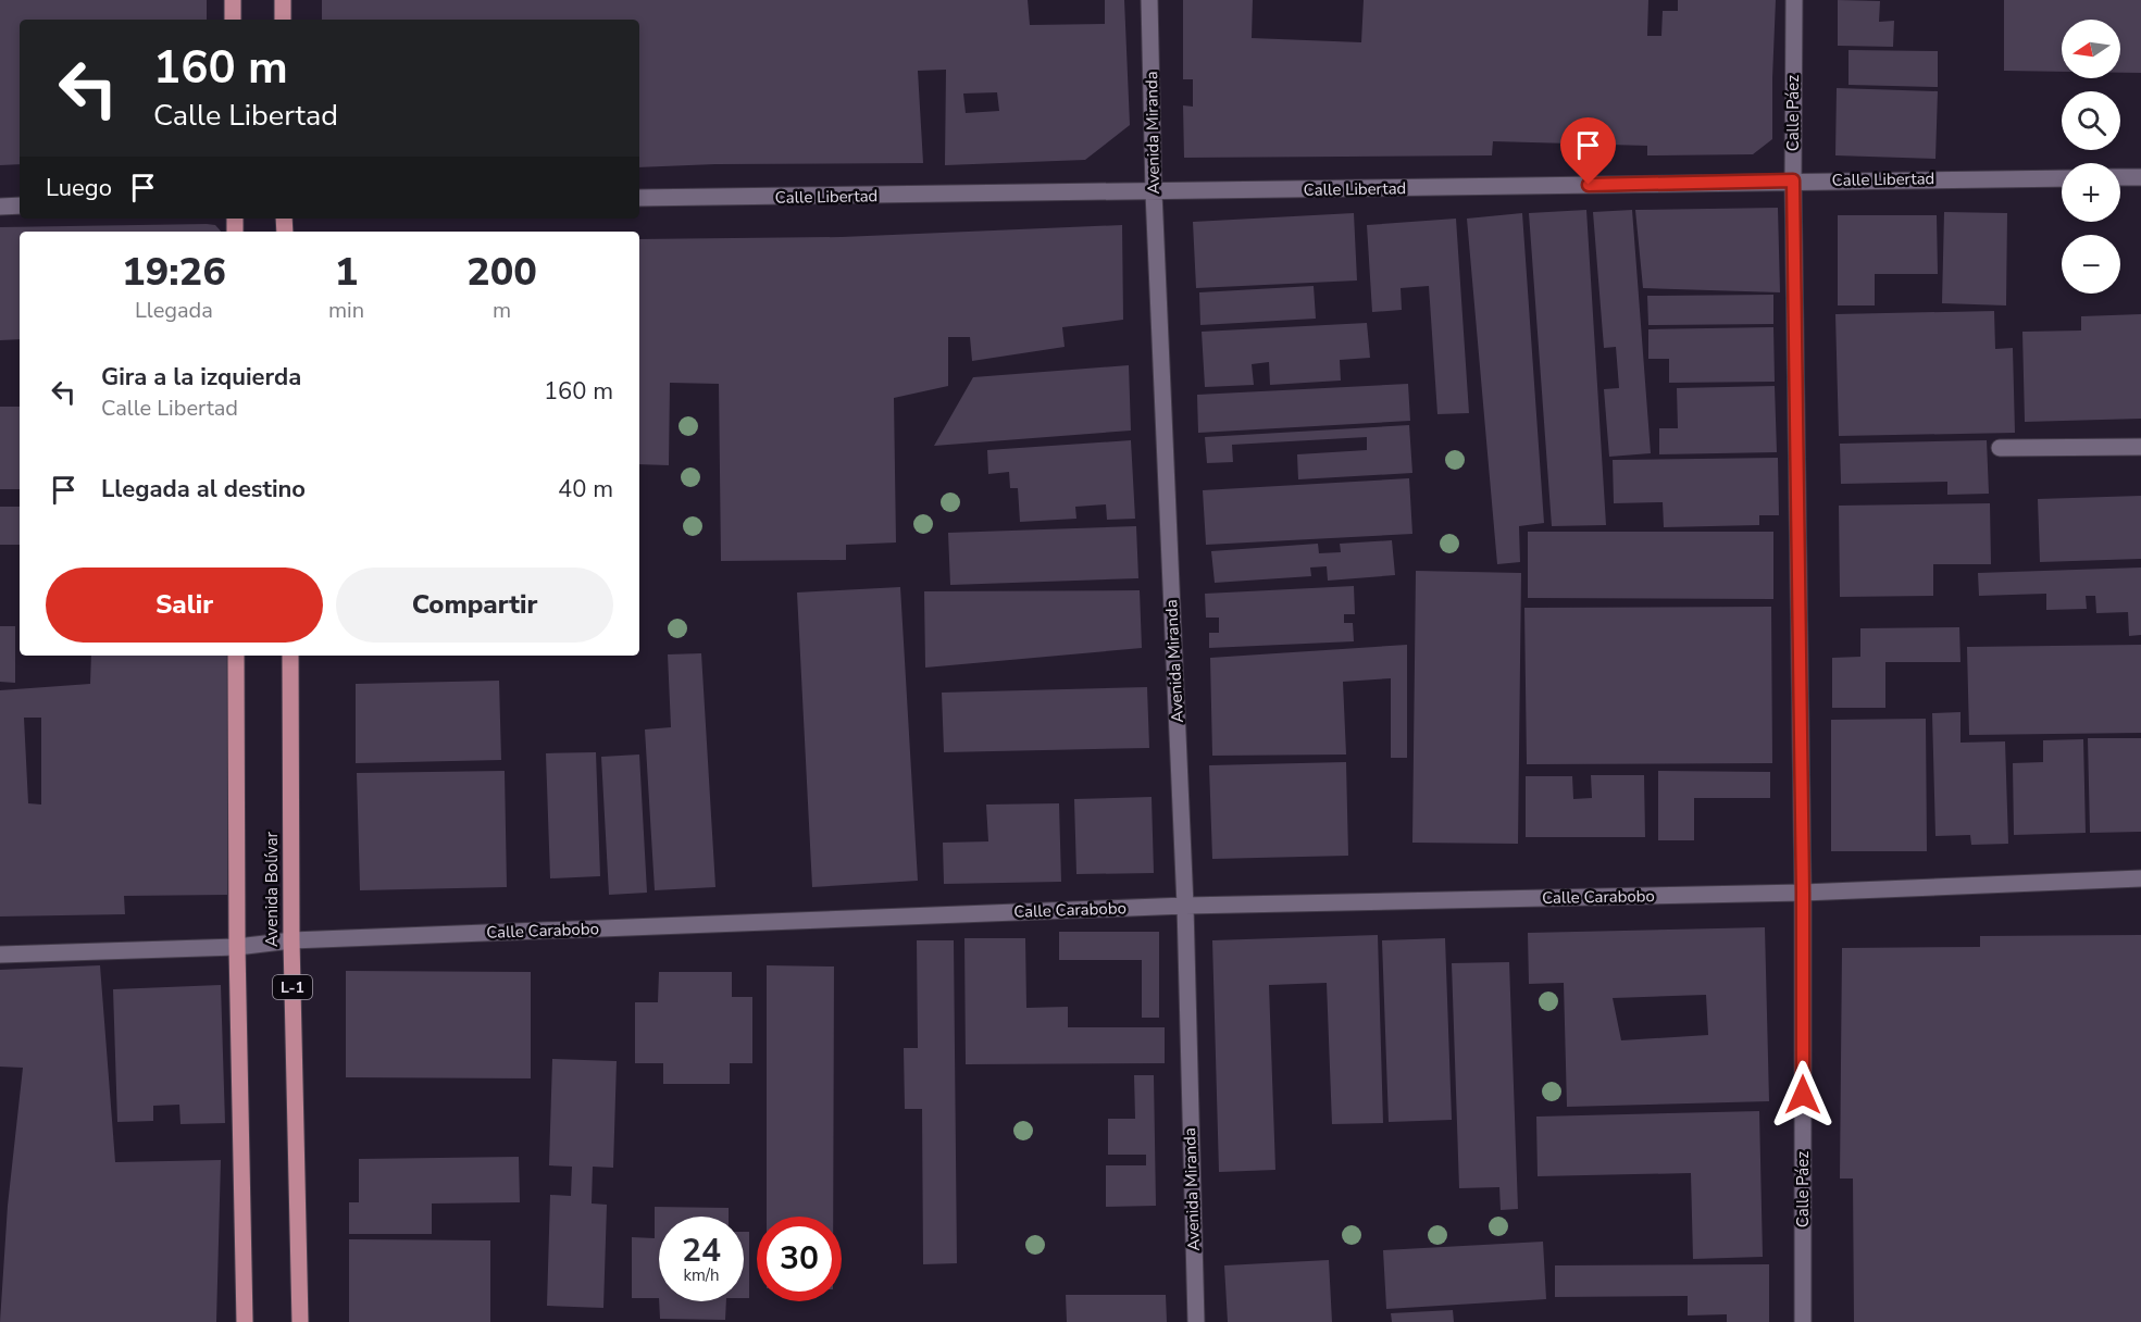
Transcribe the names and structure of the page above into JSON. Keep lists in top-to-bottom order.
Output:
{
  "streets": {
    "main road": ["Avenida Bolívar", "L-1"],
    "street": [
      "Calle Páez",
      "Avenida Miranda",
      "Calle Libertad",
      "Calle Carabobo"
    ]
  },
  "crossings": [
    ["Calle Páez", "Calle Libertad"],
    ["Calle Páez", "Calle Carabobo"],
    ["Avenida Miranda", "Calle Libertad"],
    ["Avenida Miranda", "Calle Carabobo"],
    ["Avenida Bolívar", "Calle Carabobo"]
  ],
  "north": "left",
  "page": {
    "map_buttons": ["+", "−"],
    "turn": ["160 m", "Calle Libertad"],
    "then": "Luego",
    "eta": [
      "19:26",
      "Llegada",
      "1",
      "min",
      "200",
      "m"
    ],
    "list": [
      {
        "name": "Gira a la izquierda",
        "note": "Calle Libertad",
        "value": "160 m"
      },
      {
        "name": "Llegada al destino",
        "value": "40 m"
      }
    ],
    "buttons": ["Salir", "Compartir"],
    "speed": "24 km/h",
    "limit": "30"
  }
}
